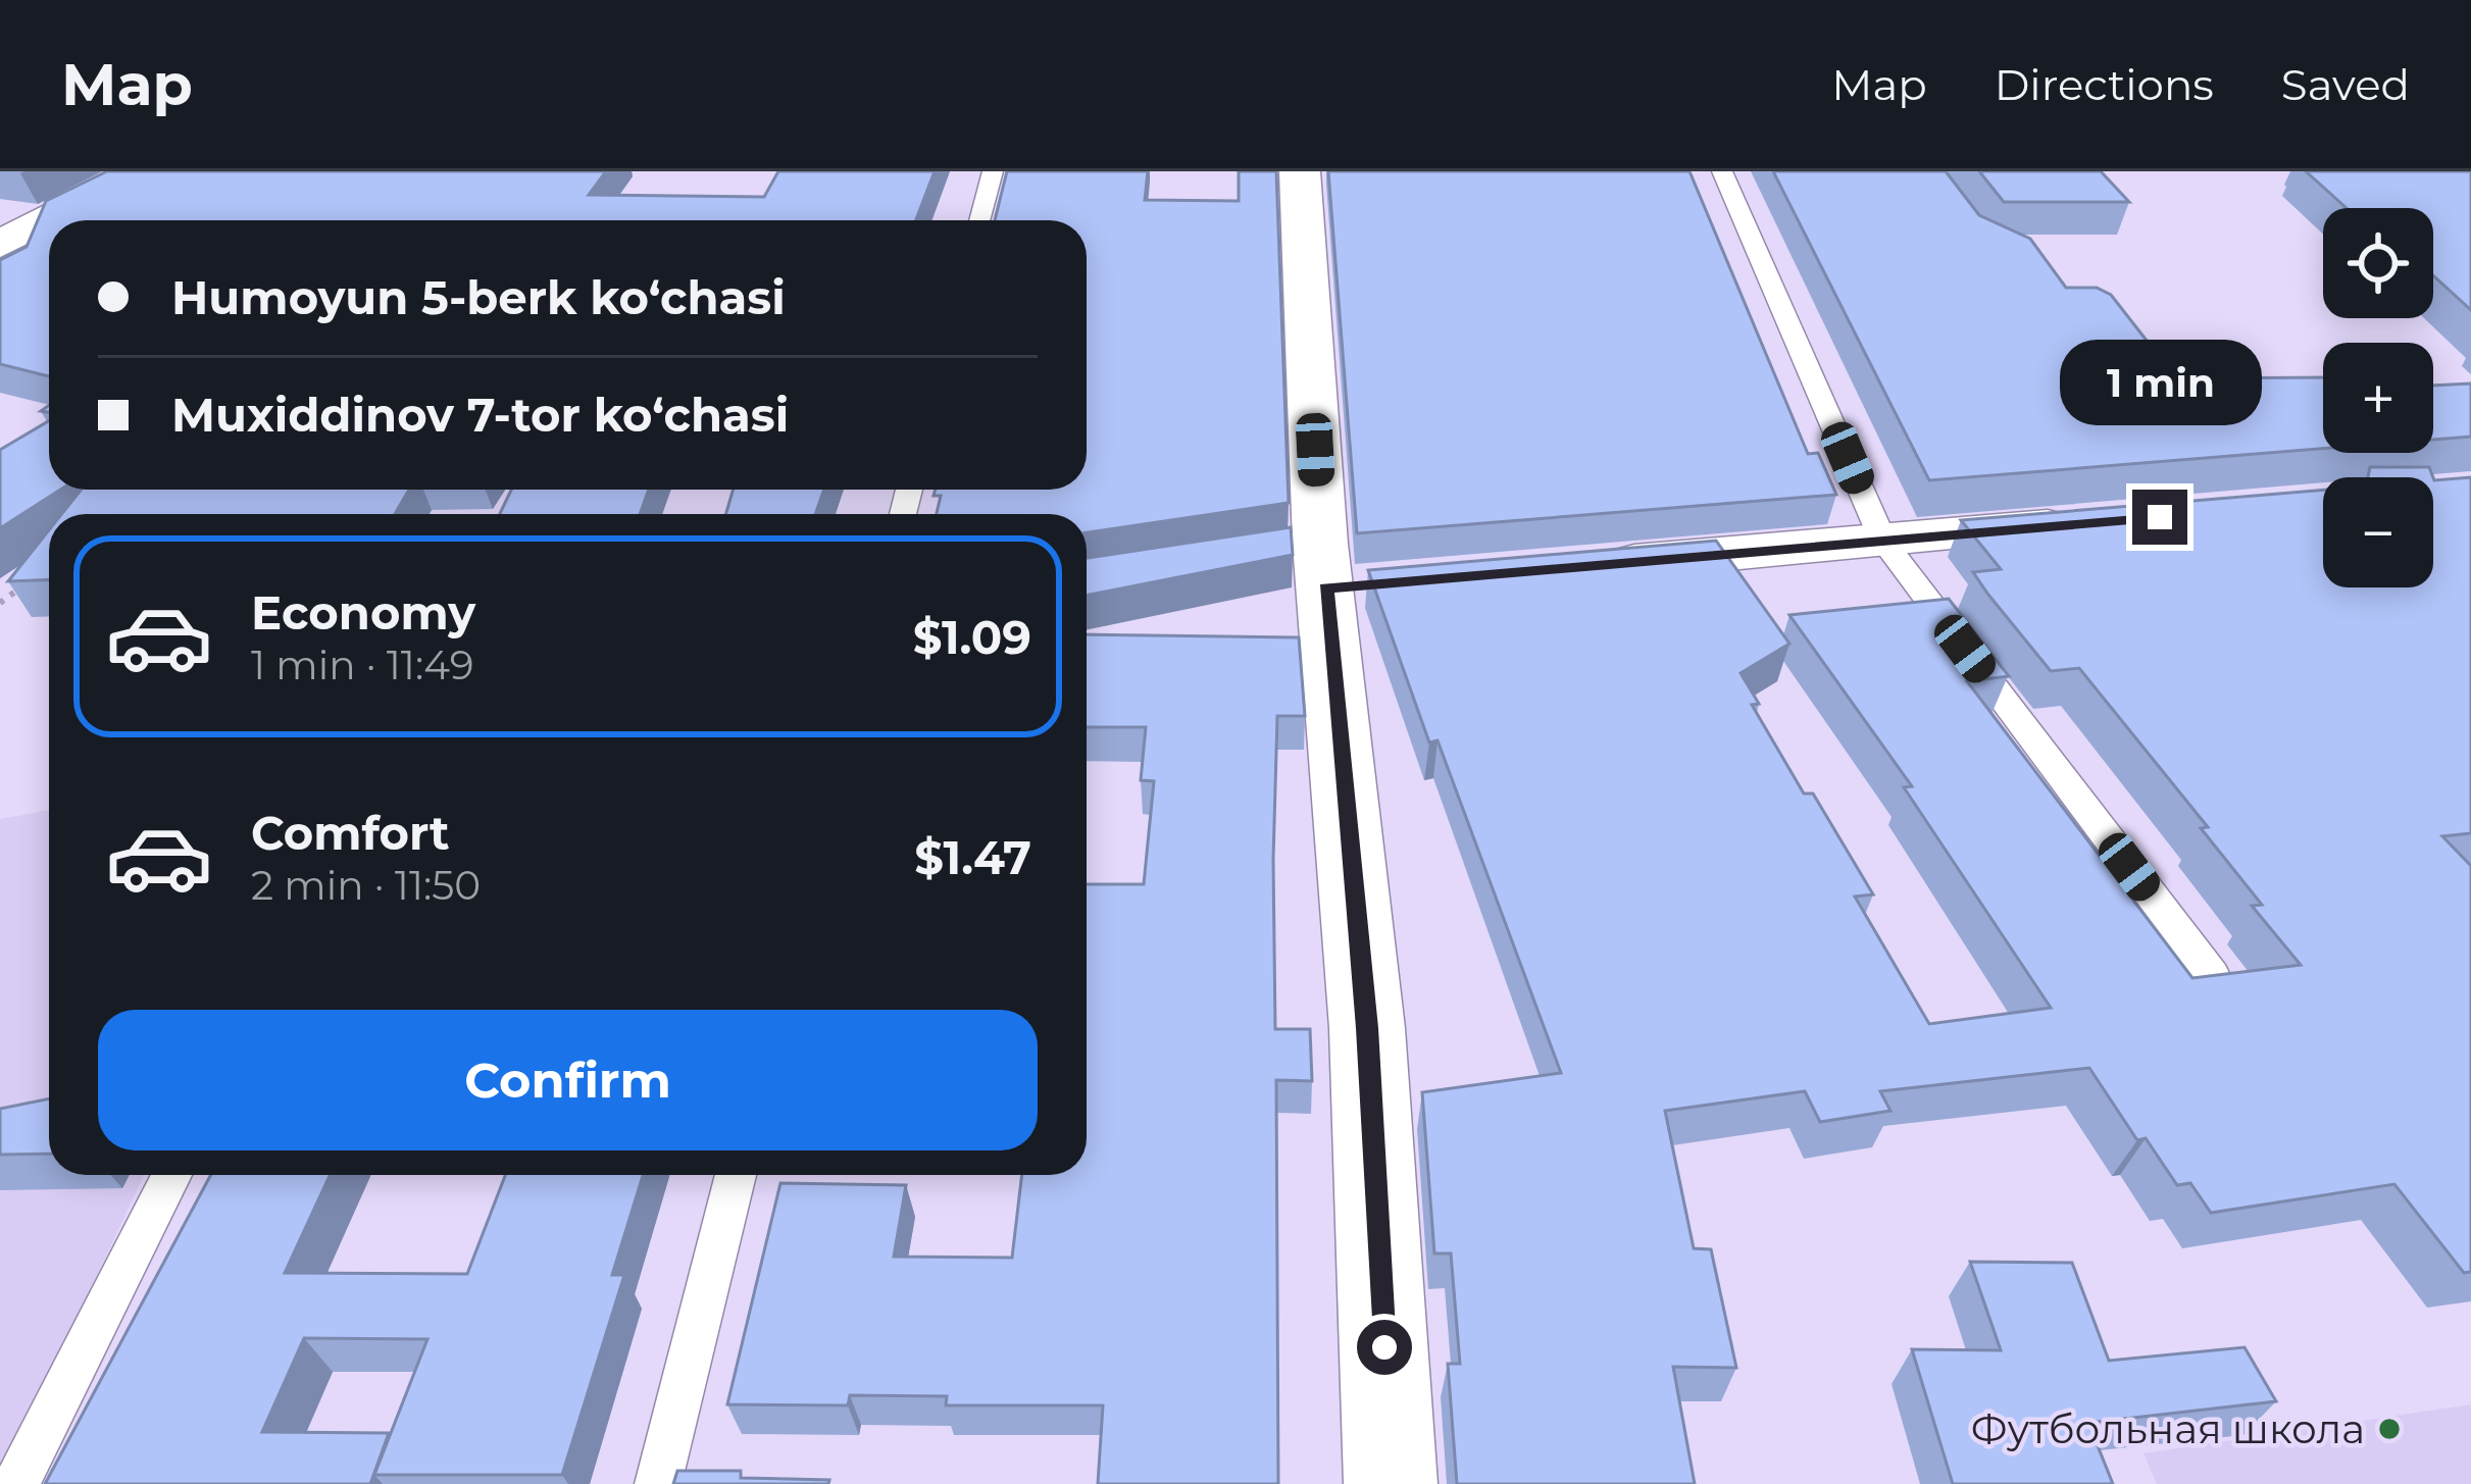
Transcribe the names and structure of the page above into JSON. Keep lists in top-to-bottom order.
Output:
{
  "places": ["Футбольная школа"],
  "page": {
    "header": "Map",
    "nav": ["Map", "Directions", "Saved"],
    "map_buttons": ["+", "−"],
    "banner": ["Humoyun 5-berk koʻchasi", "Muxiddinov 7-tor koʻchasi"],
    "bubble": "1 min",
    "list": [
      {
        "name": "Economy",
        "note": "1 min · 11:49",
        "value": "$1.09"
      },
      {
        "name": "Comfort",
        "note": "2 min · 11:50",
        "value": "$1.47"
      }
    ],
    "buttons": "Confirm"
  }
}
